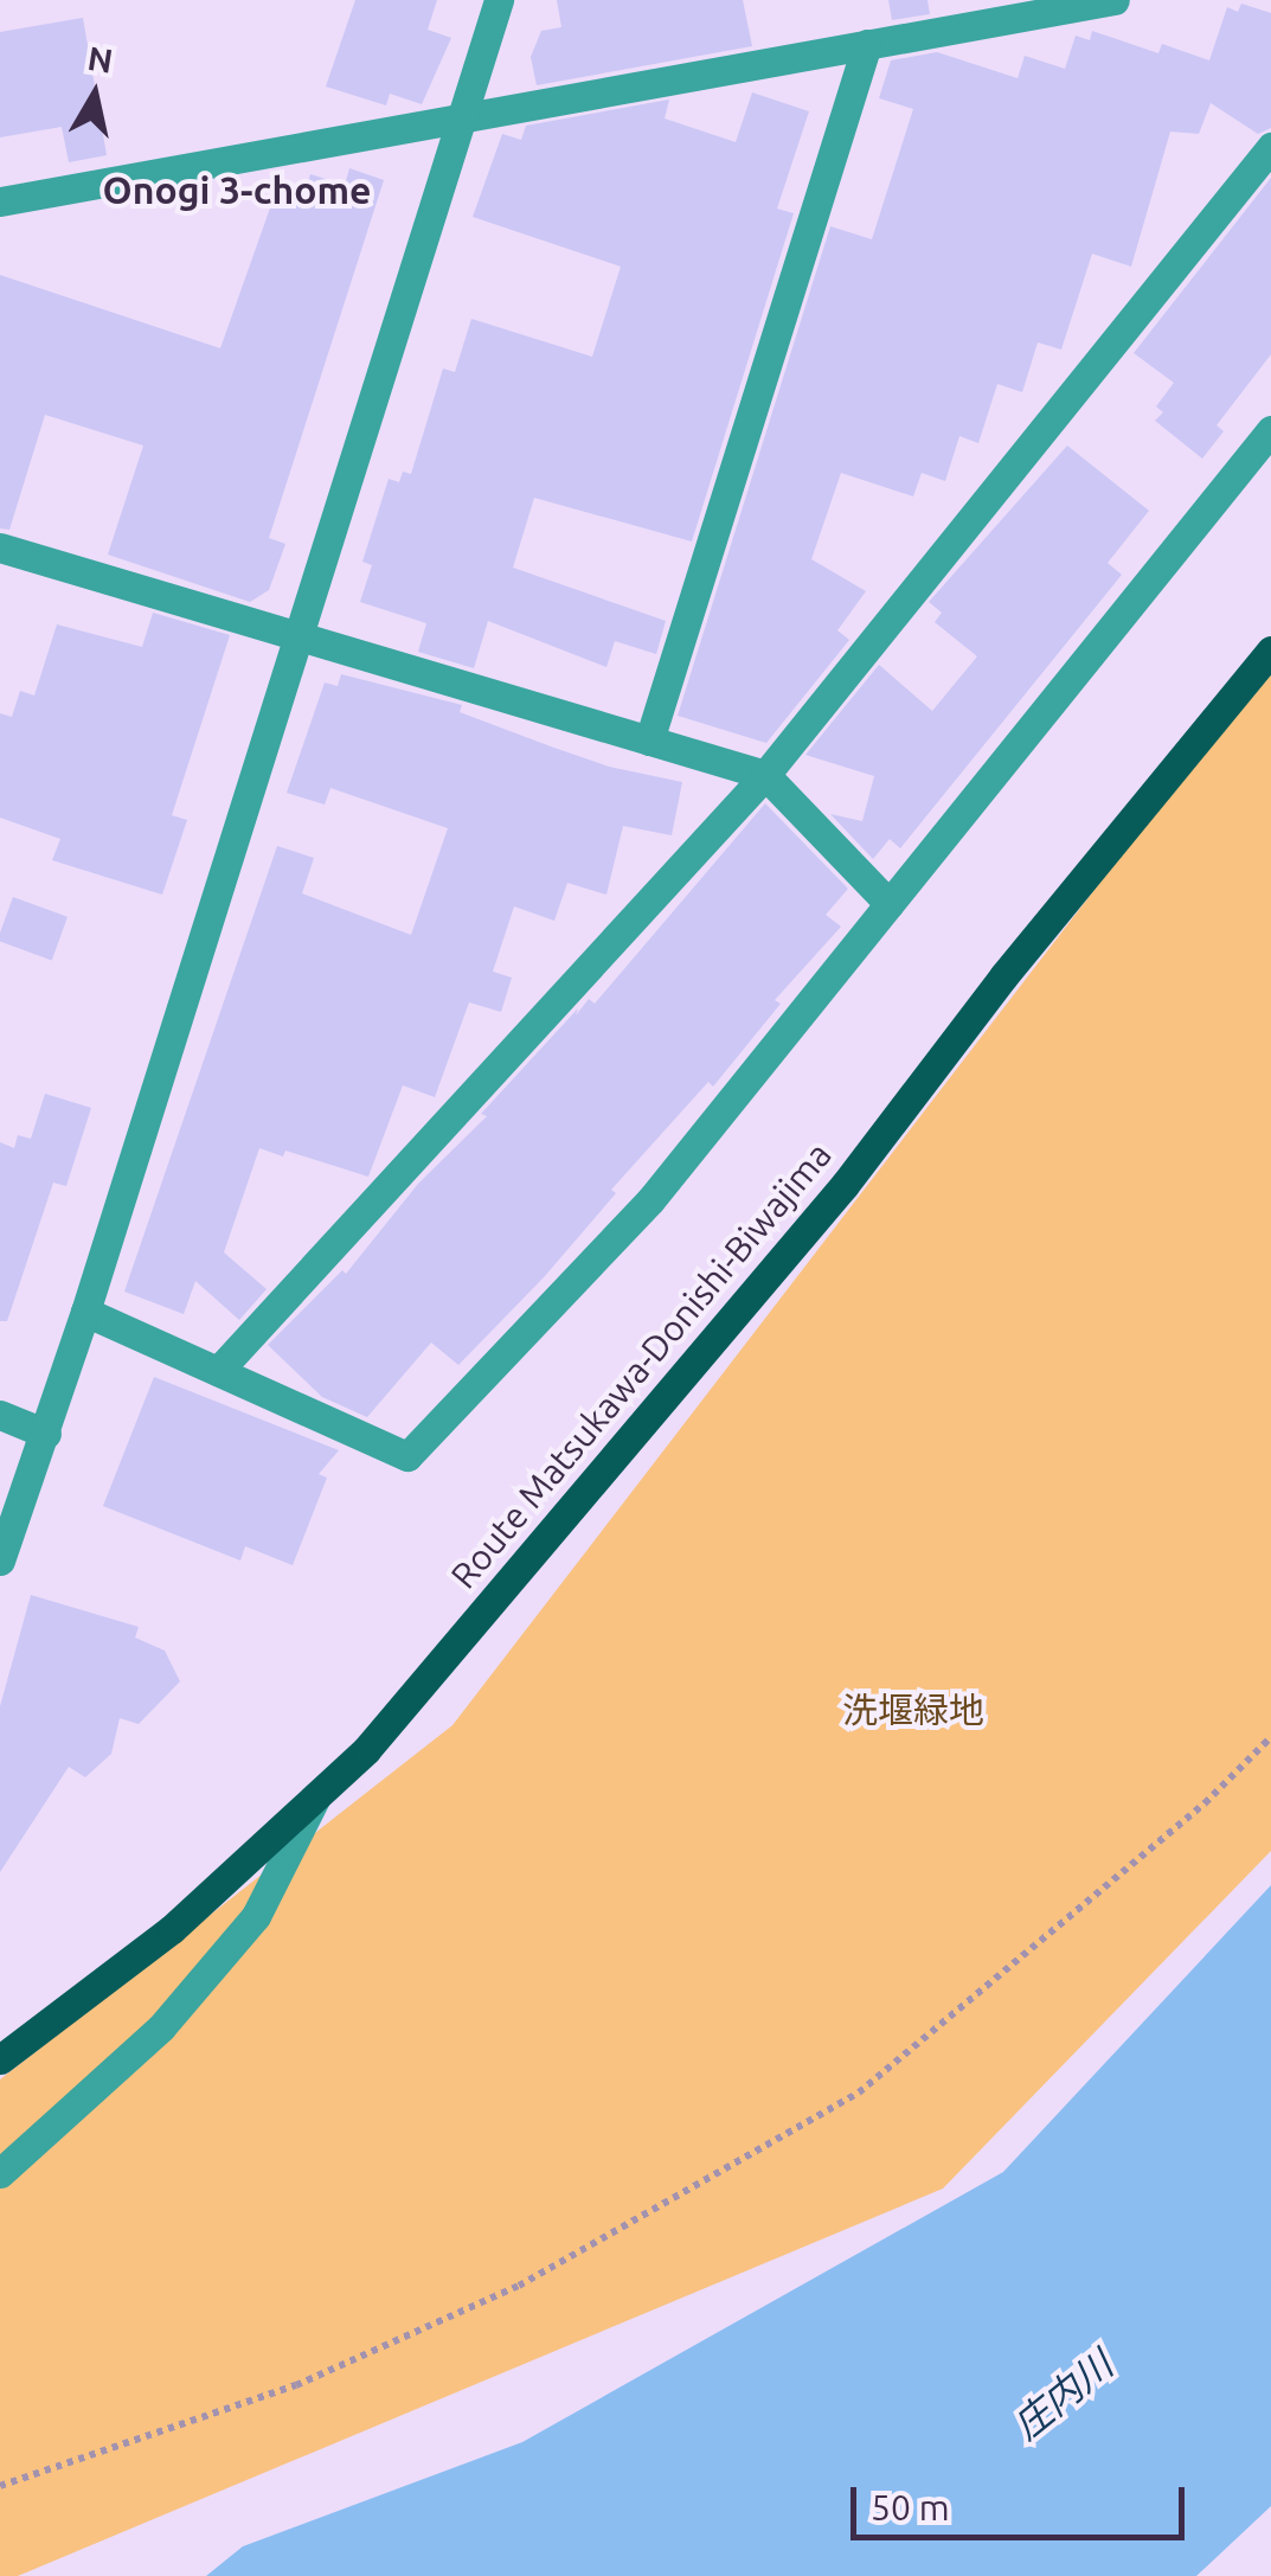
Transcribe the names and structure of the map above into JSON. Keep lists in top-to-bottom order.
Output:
{
  "streets": {
    "main road": ["Route Matsukawa-Donishi-Biwajima"]
  },
  "districts": ["Onogi 3-chome"],
  "water": ["庄内川"],
  "parks": ["洗堰緑地"],
  "scale_bar": "50 m",
  "north": "top"
}
